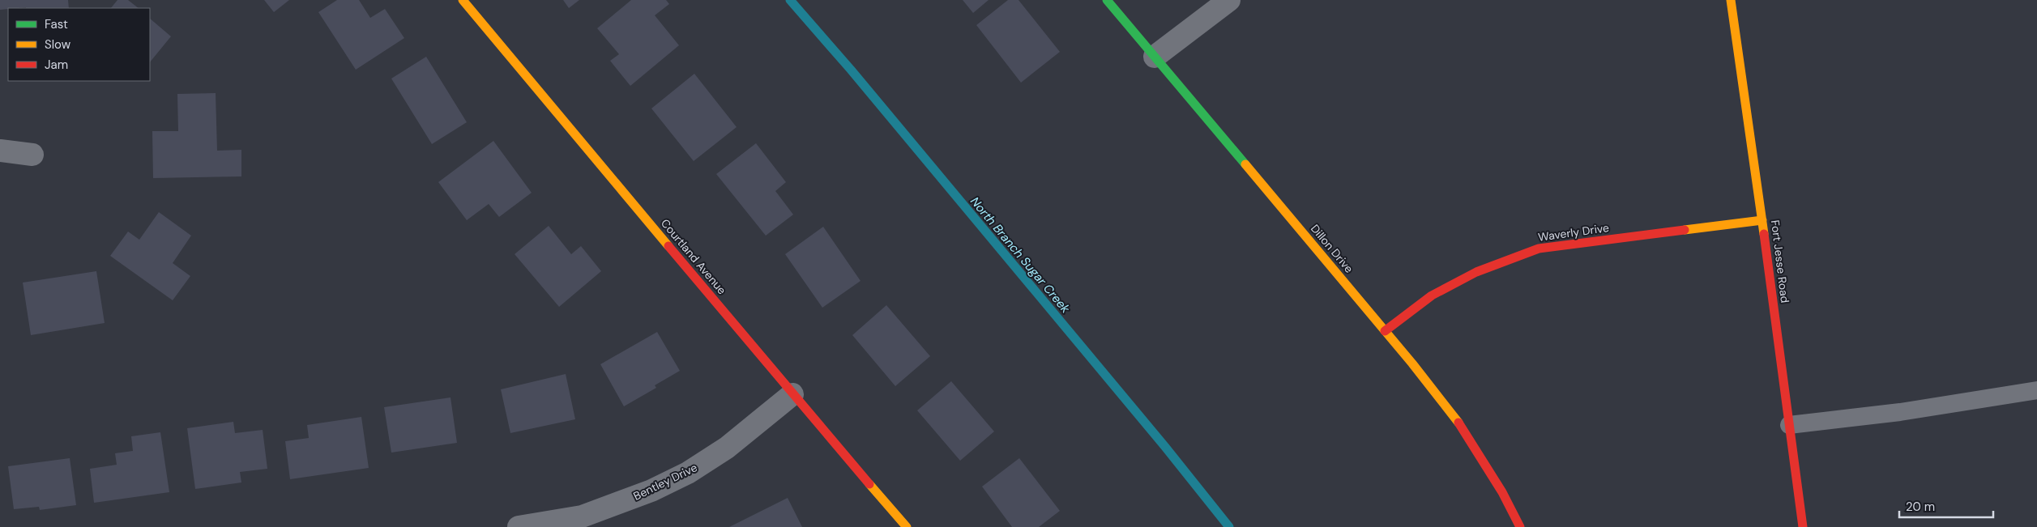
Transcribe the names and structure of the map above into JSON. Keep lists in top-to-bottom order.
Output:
{
  "streets": {
    "street": [
      "Waverly Drive",
      "Dillon Drive",
      "Courtland Avenue",
      "Fort Jesse Road",
      "Bentley Drive"
    ]
  },
  "crossings": [
    ["Waverly Drive", "Dillon Drive"],
    ["Waverly Drive", "Fort Jesse Road"],
    ["Courtland Avenue", "Bentley Drive"]
  ],
  "water": ["North Branch Sugar Creek"],
  "legend": ["Fast", "Slow", "Jam"],
  "scale_bar": "20 m"
}
